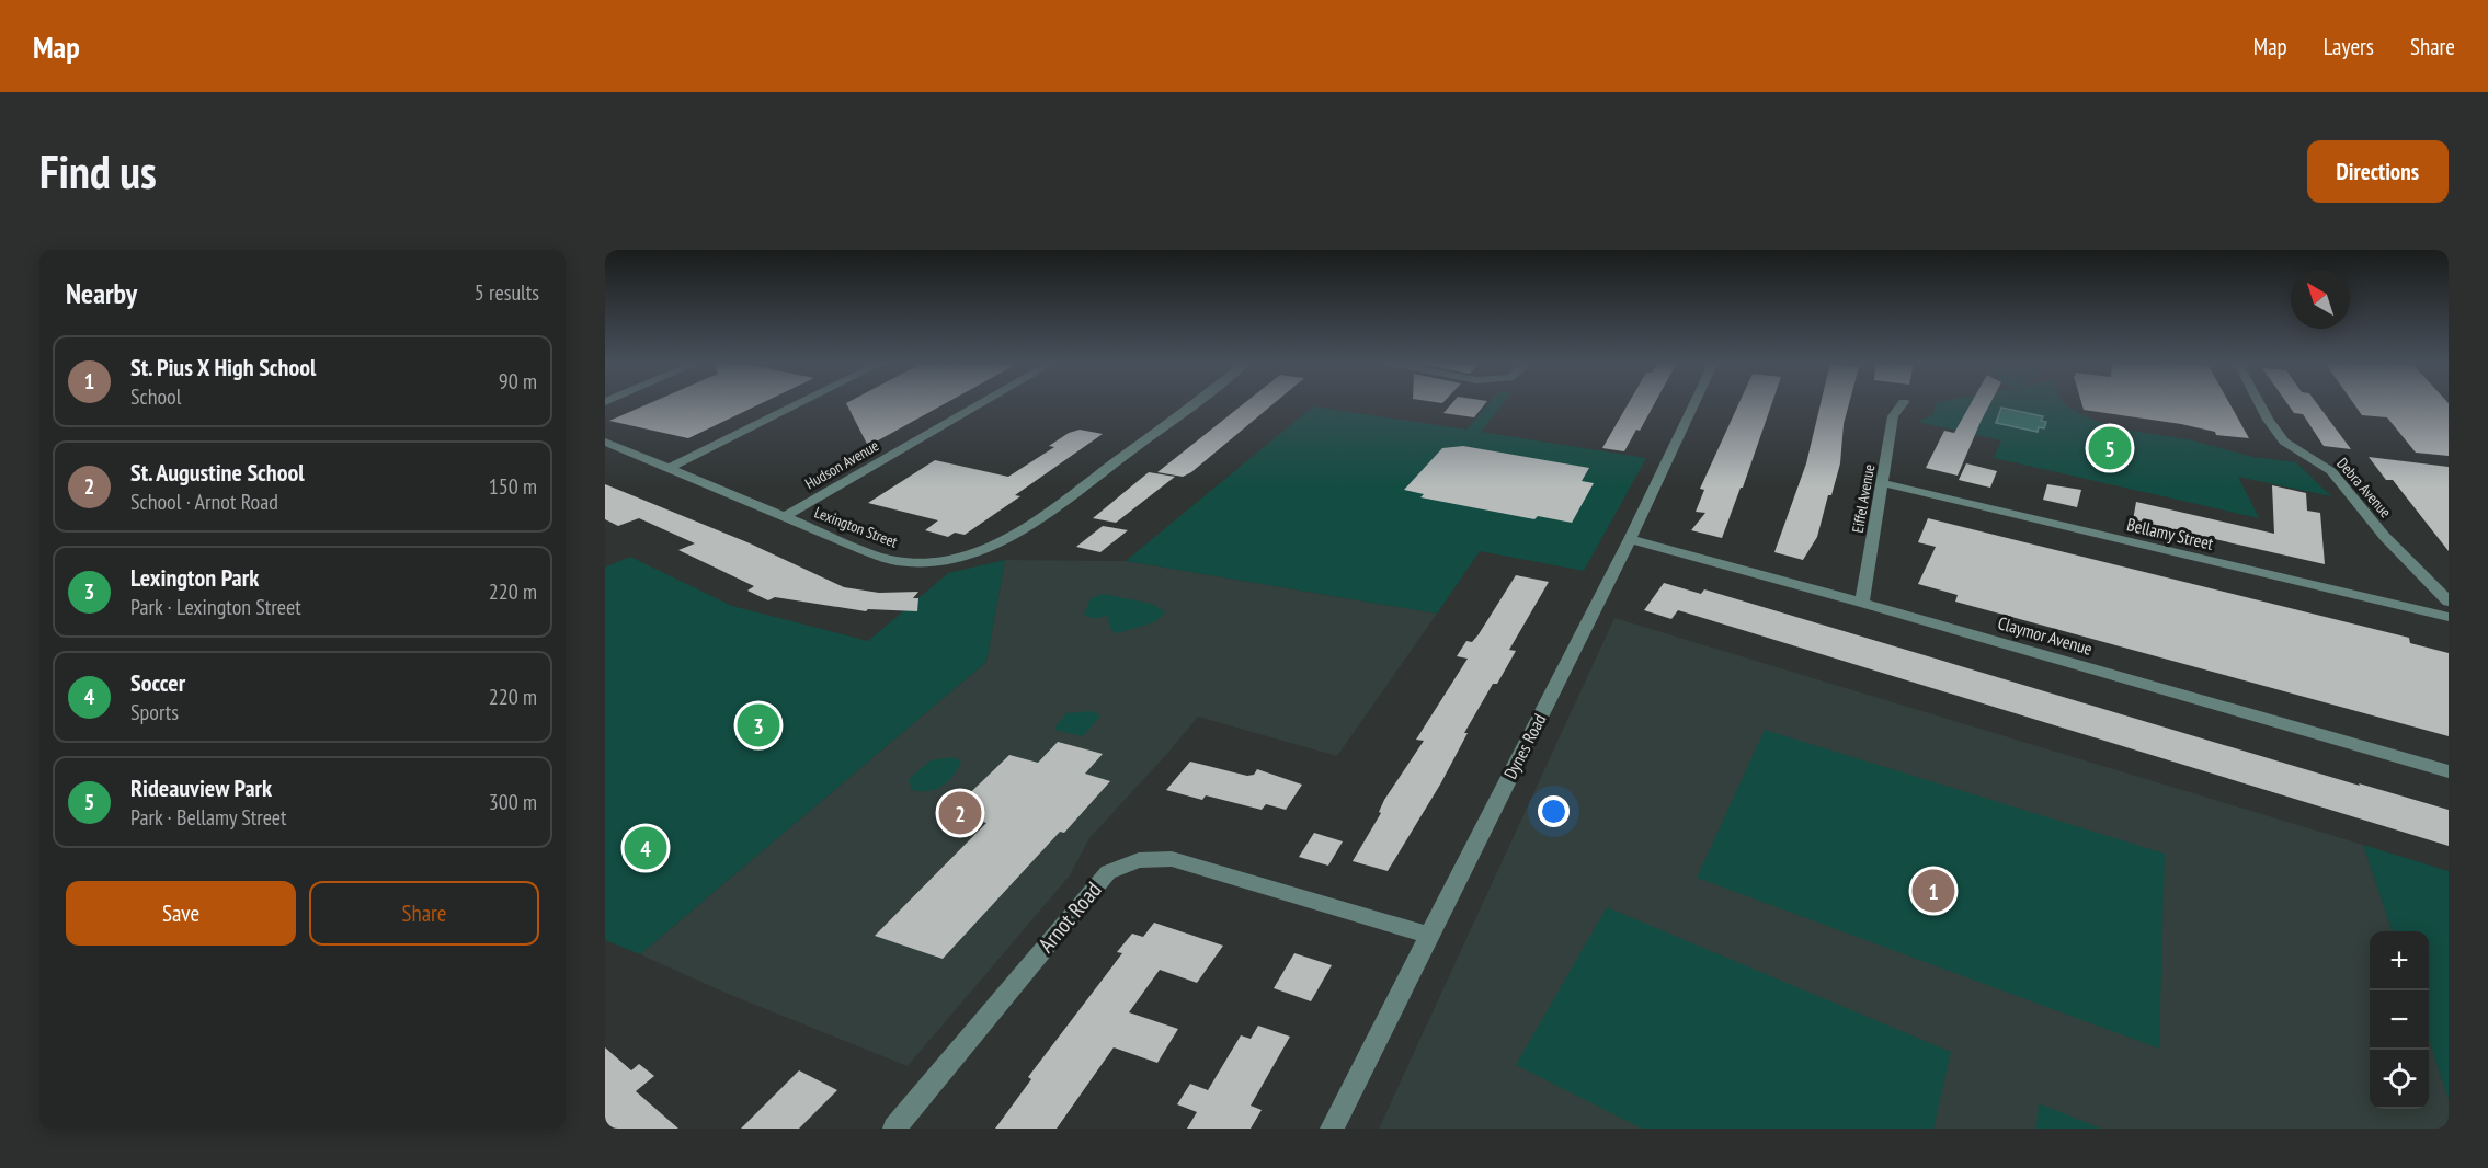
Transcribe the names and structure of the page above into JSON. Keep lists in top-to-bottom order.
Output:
{
  "streets": {
    "street": [
      "Hudson Avenue",
      "Debra Avenue",
      "Eiffel Avenue",
      "Lexington Street",
      "Bellamy Street",
      "Claymor Avenue",
      "Dynes Road",
      "Arnot Road"
    ]
  },
  "crossings": [
    ["Hudson Avenue", "Lexington Street"],
    ["Eiffel Avenue", "Bellamy Street"],
    ["Eiffel Avenue", "Claymor Avenue"],
    ["Claymor Avenue", "Dynes Road"],
    ["Dynes Road", "Arnot Road"]
  ],
  "north": "top left",
  "page": {
    "header": "Map",
    "nav": ["Map", "Layers", "Share"],
    "buttons": [
      "Directions",
      ["Save", "Share"]
    ],
    "title": "Find us",
    "heading": ["Nearby", "5 results"],
    "list": [
      {
        "mark": "1",
        "name": "St. Pius X High School",
        "note": "School",
        "value": "90 m"
      },
      {
        "mark": "2",
        "name": "St. Augustine School",
        "note": "School · Arnot Road",
        "value": "150 m"
      },
      {
        "mark": "3",
        "name": "Lexington Park",
        "note": "Park · Lexington Street",
        "value": "220 m"
      },
      {
        "mark": "4",
        "name": "Soccer",
        "note": "Sports",
        "value": "220 m"
      },
      {
        "mark": "5",
        "name": "Rideauview Park",
        "note": "Park · Bellamy Street",
        "value": "300 m"
      }
    ],
    "pins": [
      "5",
      "3",
      "2",
      "4",
      "1"
    ],
    "map_buttons": ["+", "−"]
  }
}
